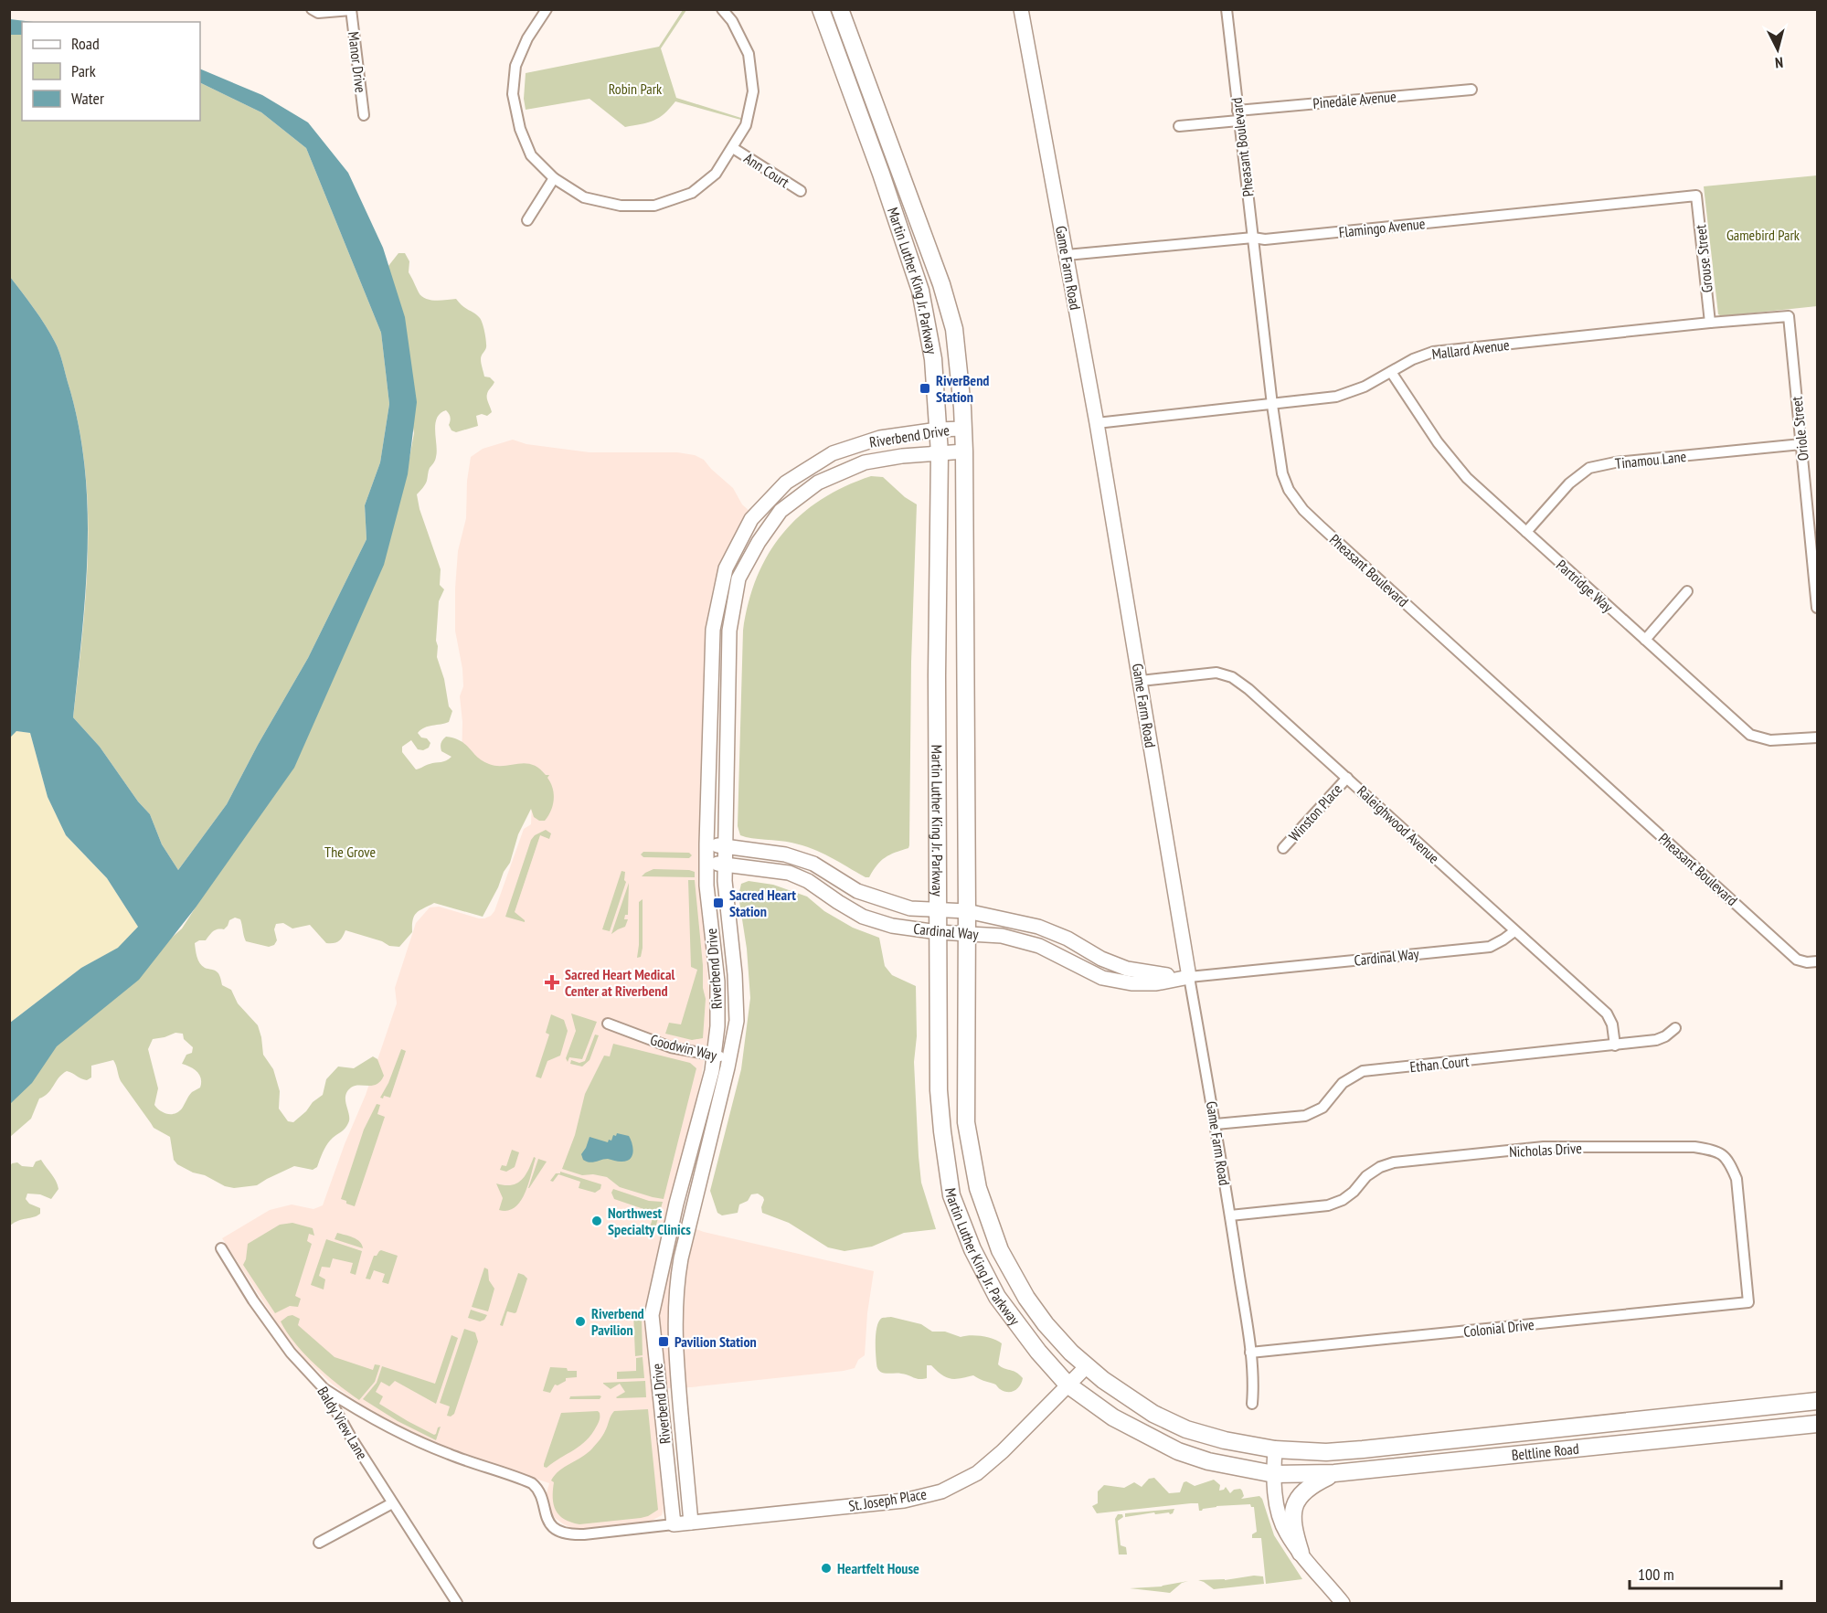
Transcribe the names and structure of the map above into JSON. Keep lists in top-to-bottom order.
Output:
{
  "streets": {
    "main road": ["Martin Luther King Jr. Parkway", "Beltline Road"],
    "street": [
      "Manor Drive",
      "Pinedale Avenue",
      "Pheasant Boulevard",
      "Ann Court",
      "Flamingo Avenue",
      "Grouse Street",
      "Game Farm Road",
      "Mallard Avenue",
      "Oriole Street",
      "Riverbend Drive",
      "Tinamou Lane",
      "Partridge Way",
      "Winston Place",
      "Raleighwood Avenue",
      "Cardinal Way",
      "Goodwin Way",
      "Ethan Court",
      "Nicholas Drive",
      "Colonial Drive",
      "Baldy View Lane",
      "St. Joseph Place"
    ]
  },
  "crossings": [
    ["Pinedale Avenue", "Pheasant Boulevard"],
    ["Pheasant Boulevard", "Flamingo Avenue"],
    ["Pheasant Boulevard", "Mallard Avenue"],
    ["Flamingo Avenue", "Grouse Street"],
    ["Flamingo Avenue", "Game Farm Road"],
    ["Grouse Street", "Mallard Avenue"],
    ["Game Farm Road", "Mallard Avenue"],
    ["Game Farm Road", "Raleighwood Avenue"],
    ["Game Farm Road", "Cardinal Way"],
    ["Game Farm Road", "Ethan Court"],
    ["Game Farm Road", "Nicholas Drive"],
    ["Game Farm Road", "Colonial Drive"],
    ["Martin Luther King Jr. Parkway", "Riverbend Drive"],
    ["Martin Luther King Jr. Parkway", "Cardinal Way"],
    ["Martin Luther King Jr. Parkway", "Beltline Road"],
    ["Martin Luther King Jr. Parkway", "St. Joseph Place"],
    ["Mallard Avenue", "Oriole Street"],
    ["Mallard Avenue", "Partridge Way"],
    ["Oriole Street", "Tinamou Lane"],
    ["Riverbend Drive", "Cardinal Way"],
    ["Riverbend Drive", "Goodwin Way"],
    ["Riverbend Drive", "St. Joseph Place"],
    ["Tinamou Lane", "Partridge Way"],
    ["Winston Place", "Raleighwood Avenue"],
    ["Raleighwood Avenue", "Cardinal Way"],
    ["Raleighwood Avenue", "Ethan Court"],
    ["Nicholas Drive", "Colonial Drive"]
  ],
  "parks": ["Robin Park", "Gamebird Park", "The Grove"],
  "places": {
    "transit": ["RiverBend Station", "Sacred Heart Station", "Pavilion Station"],
    "health": ["Sacred Heart Medical Center at Riverbend"],
    "other": ["Northwest Specialty Clinics", "Riverbend Pavilion", "Heartfelt House"]
  },
  "legend": ["Road", "Park", "Water"],
  "scale_bar": "100 m",
  "north": "bottom"
}
